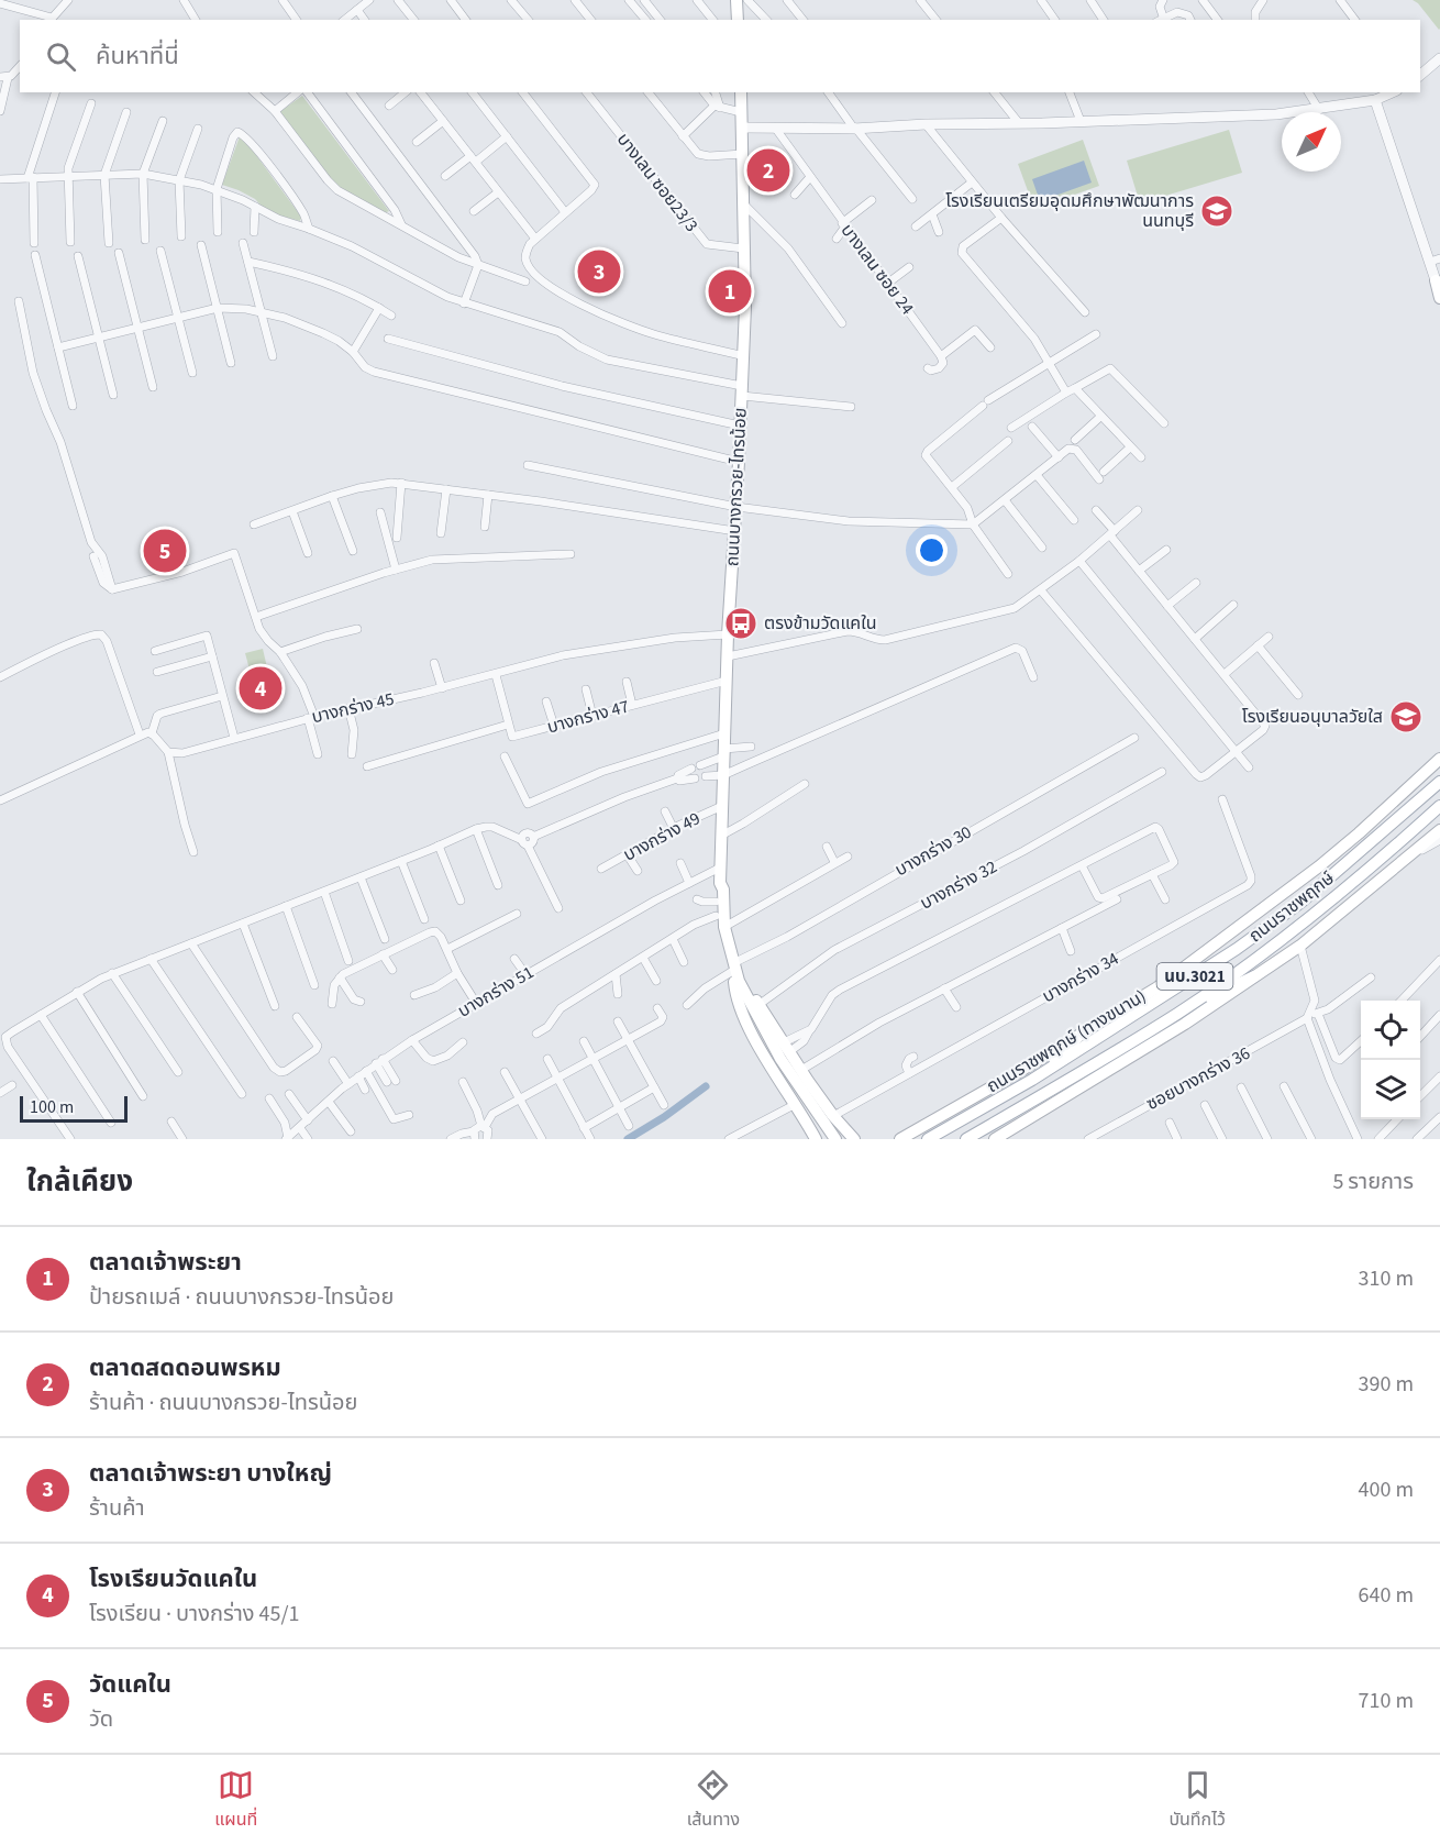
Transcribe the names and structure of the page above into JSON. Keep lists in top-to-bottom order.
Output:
{
  "streets": {
    "main road": [
      "ถนนบางกรวย-ไทรน้อย",
      "ถนนราชพฤกษ์",
      "นบ.3021",
      "ถนนราชพฤกษ์ (ทางขนาน)"
    ],
    "street": [
      "บางเลน ซอย23/3",
      "บางเลน ซอย 24",
      "บางกร่าง 45",
      "บางกร่าง 47",
      "บางกร่าง 49",
      "บางกร่าง 30",
      "บางกร่าง 32",
      "บางกร่าง 34",
      "บางกร่าง 51",
      "ซอยบางกร่าง 36"
    ]
  },
  "crossings": [
    ["บางเลน ซอย23/3", "ถนนบางกรวย-ไทรน้อย"],
    ["ถนนบางกรวย-ไทรน้อย", "บางกร่าง 45"],
    ["ถนนบางกรวย-ไทรน้อย", "บางกร่าง 47"],
    ["ถนนบางกรวย-ไทรน้อย", "บางกร่าง 49"],
    ["ถนนบางกรวย-ไทรน้อย", "บางกร่าง 30"],
    ["ถนนบางกรวย-ไทรน้อย", "บางกร่าง 51"]
  ],
  "places": {
    "school or university": ["โรงเรียนเตรียมอุดมศึกษาพัฒนาการ นนทบุรี", "โรงเรียนอนุบาลวัยใส"],
    "bus stop": ["ตรงข้ามวัดแคใน"]
  },
  "scale_bar": "100 m",
  "north": "top right",
  "page": {
    "search": "ค้นหาที่นี่",
    "pins": [
      "2",
      "3",
      "1",
      "5",
      "4"
    ],
    "scale": "100 m",
    "heading": ["ใกล้เคียง", "5 รายการ"],
    "list": [
      {
        "mark": "1",
        "name": "ตลาดเจ้าพระยา",
        "note": "ป้ายรถเมล์ · ถนนบางกรวย-ไทรน้อย",
        "value": "310 m"
      },
      {
        "mark": "2",
        "name": "ตลาดสดดอนพรหม",
        "note": "ร้านค้า · ถนนบางกรวย-ไทรน้อย",
        "value": "390 m"
      },
      {
        "mark": "3",
        "name": "ตลาดเจ้าพระยา บางใหญ่",
        "note": "ร้านค้า",
        "value": "400 m"
      },
      {
        "mark": "4",
        "name": "โรงเรียนวัดแคใน",
        "note": "โรงเรียน · บางกร่าง 45/1",
        "value": "640 m"
      },
      {
        "mark": "5",
        "name": "วัดแคใน",
        "note": "วัด",
        "value": "710 m"
      }
    ],
    "nav": ["แผนที่", "เส้นทาง", "บันทึกไว้"]
  }
}
